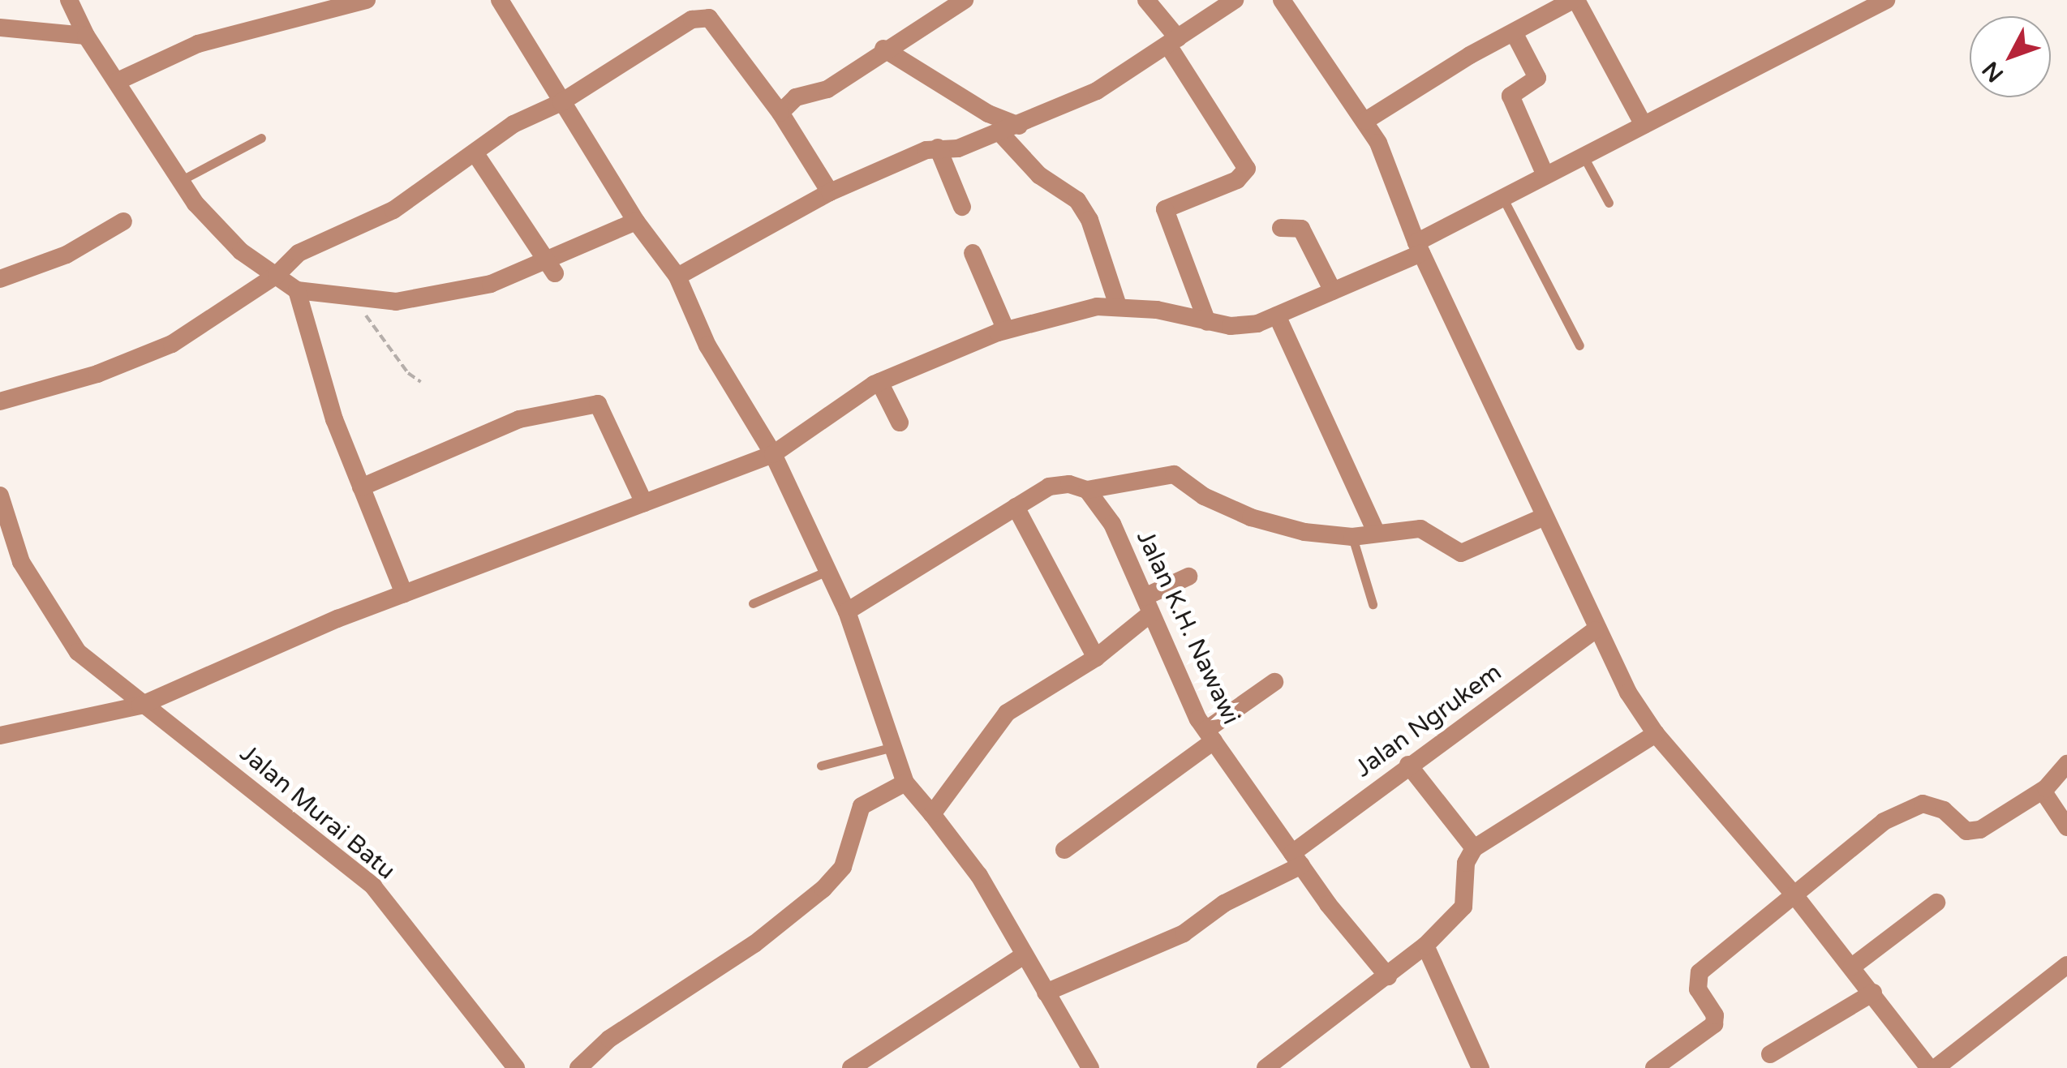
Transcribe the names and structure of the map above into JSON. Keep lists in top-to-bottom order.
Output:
{
  "streets": {
    "street": ["Jalan K.H. Nawawi", "Jalan Ngrukem", "Jalan Murai Batu"]
  },
  "crossings": [
    ["Jalan K.H. Nawawi", "Jalan Ngrukem"]
  ],
  "north": "bottom left"
}
